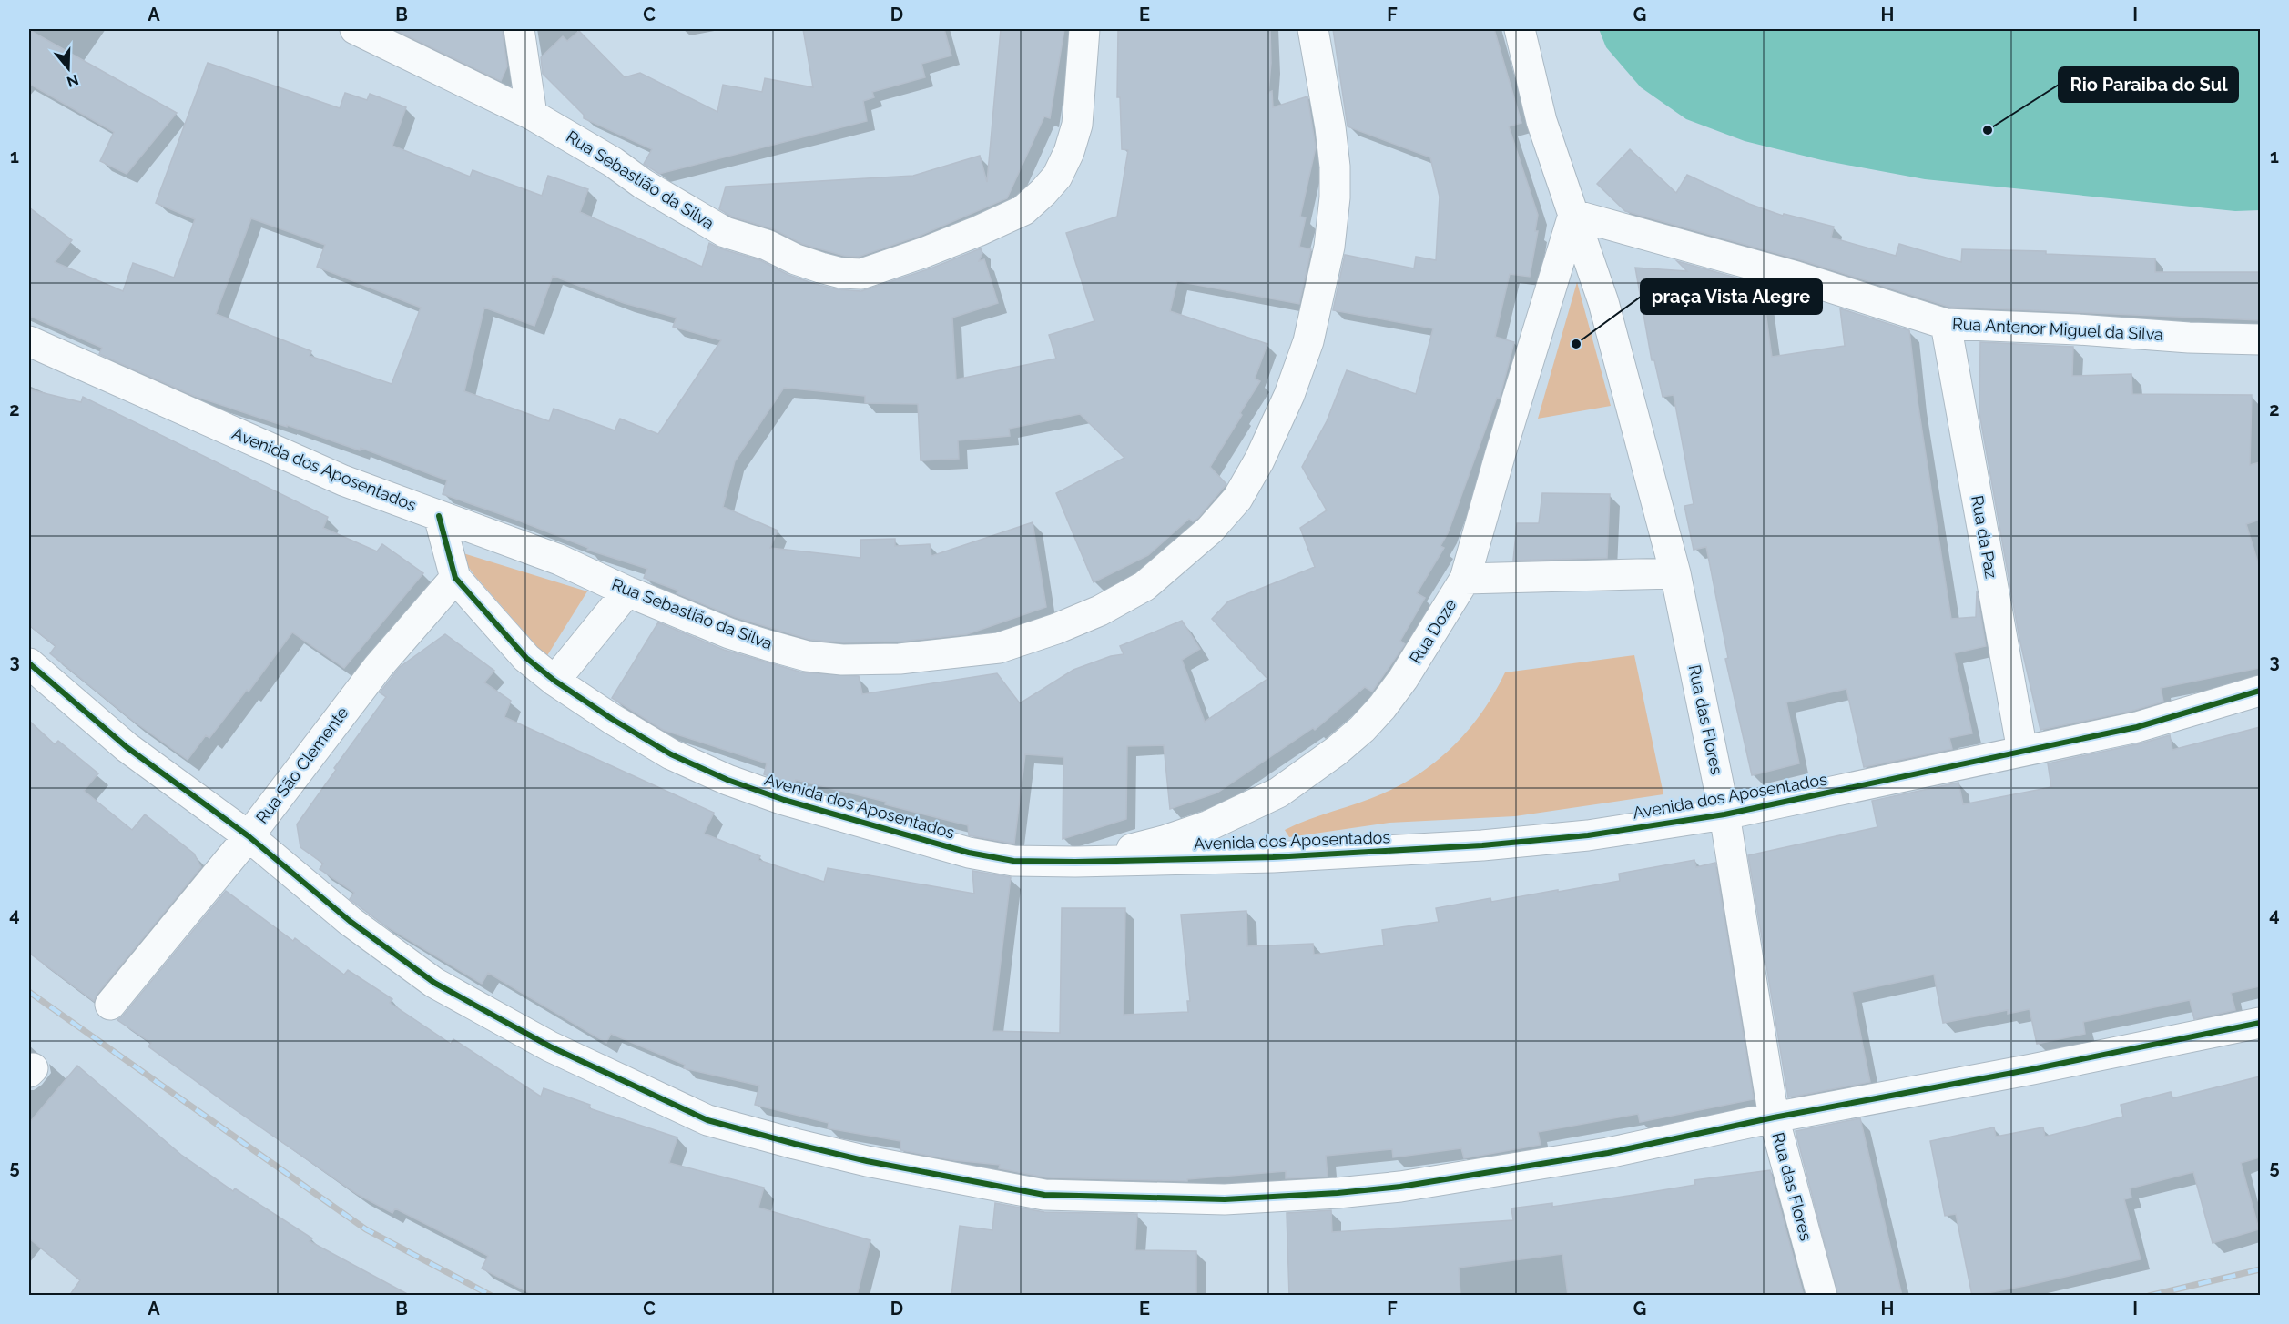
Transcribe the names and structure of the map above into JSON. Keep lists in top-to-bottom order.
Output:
{
  "streets": {
    "street": [
      "Rua Sebastião da Silva",
      "Rua Antenor Miguel da Silva",
      "Avenida dos Aposentados",
      "Rua da Paz",
      "Rua Doze",
      "Rua das Flores",
      "Rua São Clemente"
    ]
  },
  "crossings": [
    ["Rua Sebastião da Silva", "Avenida dos Aposentados"],
    ["Rua Antenor Miguel da Silva", "Rua da Paz"],
    ["Rua Antenor Miguel da Silva", "Rua Doze"],
    ["Rua Antenor Miguel da Silva", "Rua das Flores"],
    ["Avenida dos Aposentados", "Rua da Paz"],
    ["Avenida dos Aposentados", "Rua Doze"],
    ["Avenida dos Aposentados", "Rua das Flores"],
    ["Avenida dos Aposentados", "Rua São Clemente"],
    ["Rua Doze", "Rua das Flores"]
  ],
  "places": ["Rio Paraiba do Sul", "praça Vista Alegre"],
  "north": "bottom",
  "grid": {
    "columns": [
      "A",
      "B",
      "C",
      "D",
      "E",
      "F",
      "G",
      "H",
      "I"
    ],
    "rows": [
      "1",
      "2",
      "3",
      "4",
      "5"
    ]
  }
}
